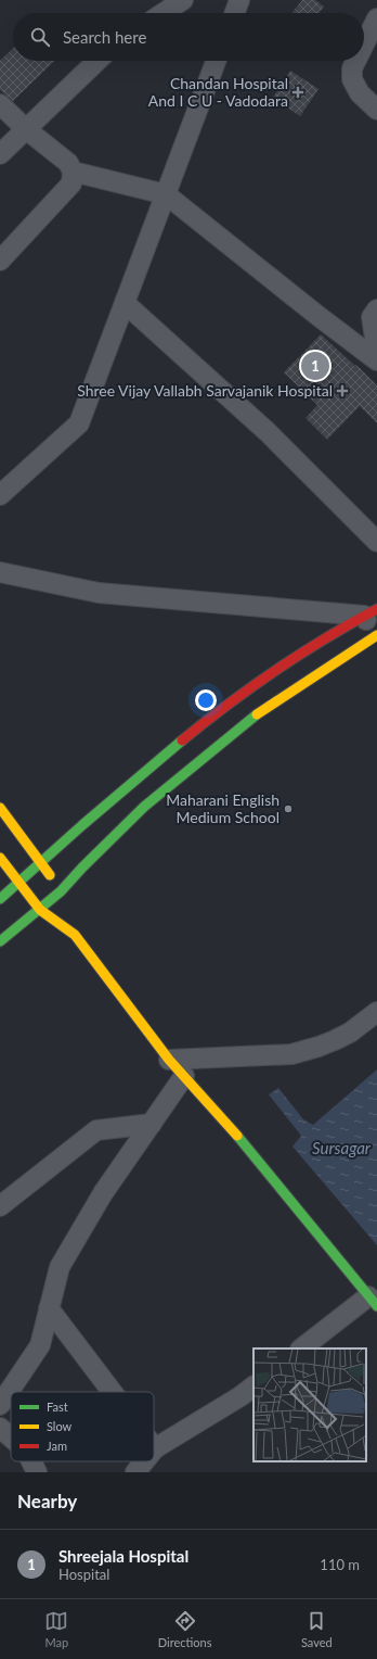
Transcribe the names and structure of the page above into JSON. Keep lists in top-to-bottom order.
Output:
{
  "water": ["Sursagar"],
  "places": {
    "health": ["Chandan Hospital And I C U - Vadodara", "Shree Vijay Vallabh Sarvajanik Hospital"],
    "other": ["Maharani English Medium School"]
  },
  "legend": ["Fast", "Slow", "Jam"],
  "page": {
    "search": "Search here",
    "pins": "1",
    "heading": "Nearby",
    "list": [
      {
        "mark": "1",
        "name": "Shreejala Hospital",
        "note": "Hospital",
        "value": "110 m"
      }
    ],
    "nav": ["Map", "Directions", "Saved"]
  }
}
